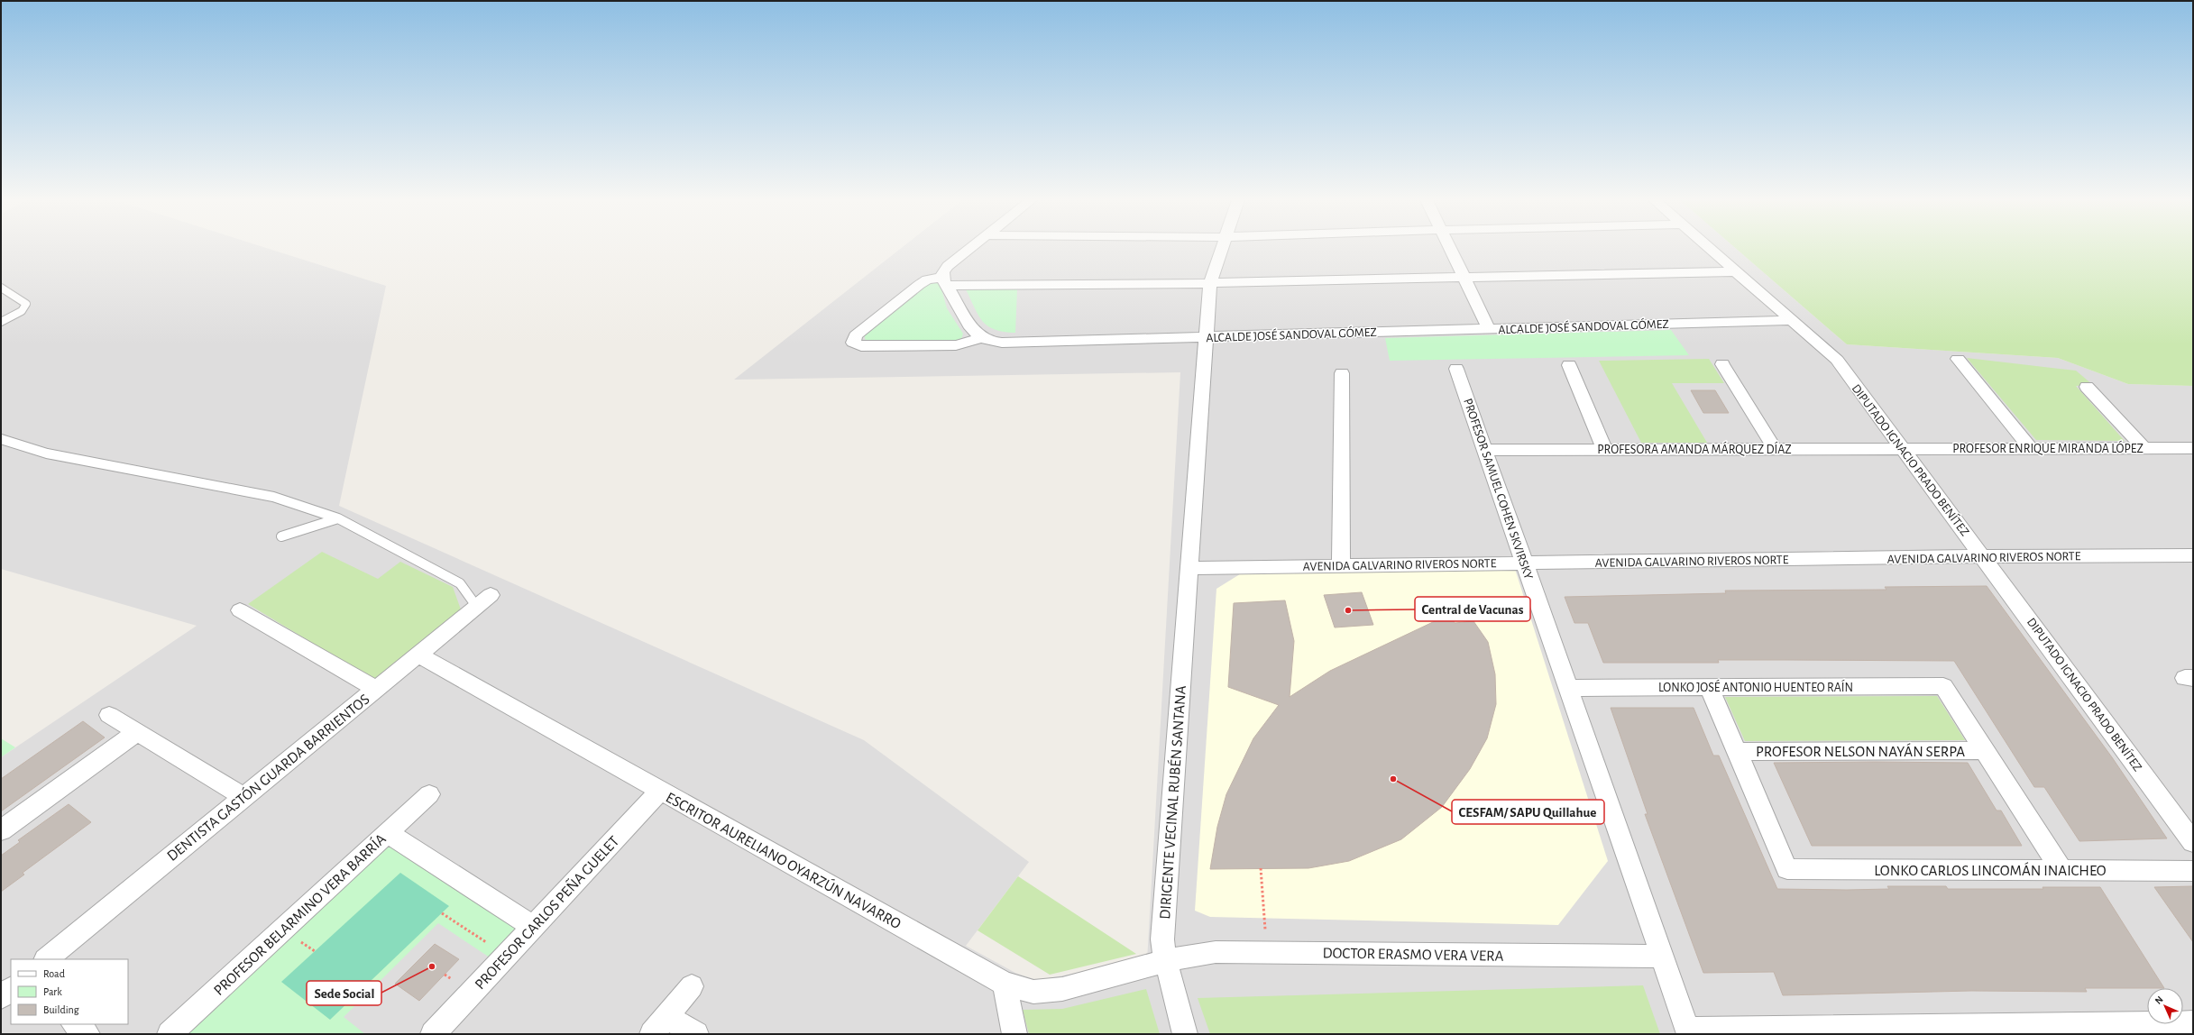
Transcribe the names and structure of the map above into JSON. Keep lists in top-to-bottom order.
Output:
{
  "streets": {
    "street": [
      "ALCALDE JOSÉ SANDOVAL GÓMEZ",
      "PROFESOR ENRIQUE MIRANDA LÓPEZ",
      "PROFESORA AMANDA MÁRQUEZ DÍAZ",
      "DIPUTADO IGNACIO PRADO BENÍTEZ",
      "PROFESOR SAMUEL COHEN SKVIRSKY",
      "AVENIDA GALVARINO RIVEROS NORTE",
      "LONKO JOSÉ ANTONIO HUENTEO RAÍN",
      "PROFESOR NELSON NAYÁN SERPA",
      "DENTISTA GASTÓN GUARDA BARRIENTOS",
      "DIRIGENTE VECINAL RUBÉN SANTANA",
      "ESCRITOR AURELIANO OYARZÚN NAVARRO",
      "LONKO CARLOS LINCOMÁN INAICHEO",
      "PROFESOR CARLOS PEÑA GUELET",
      "PROFESOR BELARMINO VERA BARRÍA",
      "DOCTOR ERASMO VERA VERA"
    ]
  },
  "crossings": [
    ["ALCALDE JOSÉ SANDOVAL GÓMEZ", "DIPUTADO IGNACIO PRADO BENÍTEZ"],
    ["ALCALDE JOSÉ SANDOVAL GÓMEZ", "DIRIGENTE VECINAL RUBÉN SANTANA"],
    ["PROFESOR ENRIQUE MIRANDA LÓPEZ", "PROFESORA AMANDA MÁRQUEZ DÍAZ"],
    ["PROFESOR ENRIQUE MIRANDA LÓPEZ", "DIPUTADO IGNACIO PRADO BENÍTEZ"],
    ["PROFESORA AMANDA MÁRQUEZ DÍAZ", "DIPUTADO IGNACIO PRADO BENÍTEZ"],
    ["PROFESORA AMANDA MÁRQUEZ DÍAZ", "PROFESOR SAMUEL COHEN SKVIRSKY"],
    ["DIPUTADO IGNACIO PRADO BENÍTEZ", "AVENIDA GALVARINO RIVEROS NORTE"],
    ["PROFESOR SAMUEL COHEN SKVIRSKY", "AVENIDA GALVARINO RIVEROS NORTE"],
    ["PROFESOR SAMUEL COHEN SKVIRSKY", "LONKO JOSÉ ANTONIO HUENTEO RAÍN"],
    ["PROFESOR SAMUEL COHEN SKVIRSKY", "DOCTOR ERASMO VERA VERA"],
    ["AVENIDA GALVARINO RIVEROS NORTE", "DIRIGENTE VECINAL RUBÉN SANTANA"],
    ["LONKO JOSÉ ANTONIO HUENTEO RAÍN", "PROFESOR NELSON NAYÁN SERPA"],
    ["PROFESOR NELSON NAYÁN SERPA", "LONKO CARLOS LINCOMÁN INAICHEO"],
    ["DENTISTA GASTÓN GUARDA BARRIENTOS", "ESCRITOR AURELIANO OYARZÚN NAVARRO"],
    ["DIRIGENTE VECINAL RUBÉN SANTANA", "ESCRITOR AURELIANO OYARZÚN NAVARRO"],
    ["DIRIGENTE VECINAL RUBÉN SANTANA", "DOCTOR ERASMO VERA VERA"],
    ["ESCRITOR AURELIANO OYARZÚN NAVARRO", "PROFESOR CARLOS PEÑA GUELET"],
    ["ESCRITOR AURELIANO OYARZÚN NAVARRO", "DOCTOR ERASMO VERA VERA"]
  ],
  "places": ["Central de Vacunas", "CESFAM/ SAPU Quillahue", "Sede Social"],
  "legend": ["Road", "Park", "Building"],
  "north": "top left"
}
